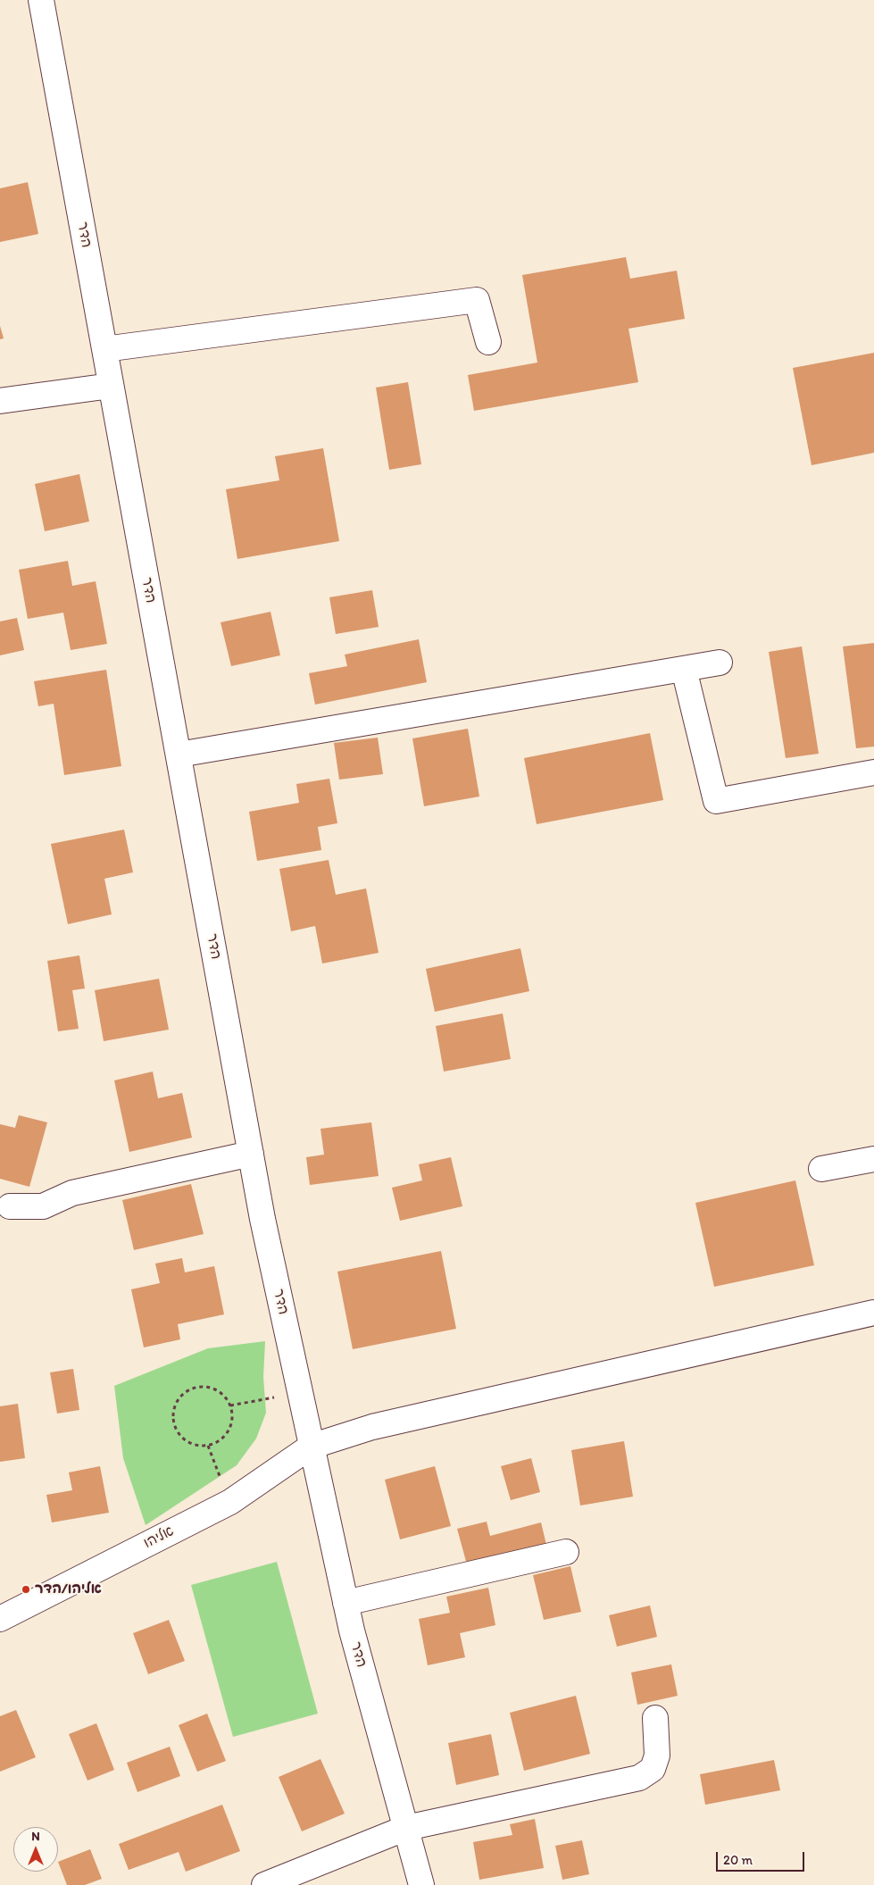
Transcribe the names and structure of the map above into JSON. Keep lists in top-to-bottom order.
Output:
{
  "streets": {
    "street": ["הדר", "אליהו"]
  },
  "crossings": [
    ["הדר", "אליהו"]
  ],
  "places": ["אליהו/הדר"],
  "scale_bar": "20 m",
  "north": "top"
}
